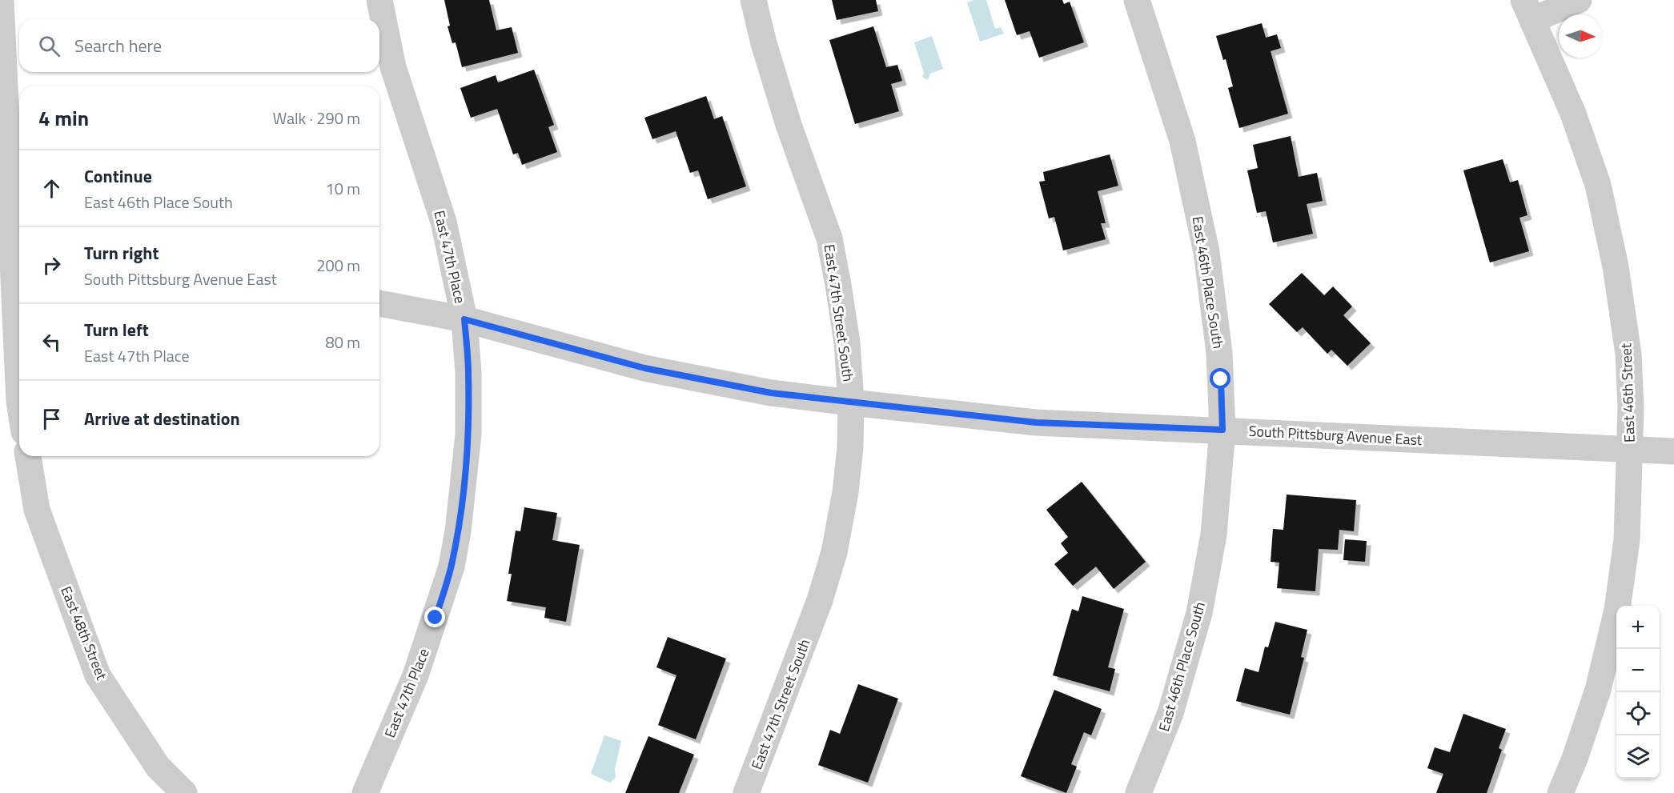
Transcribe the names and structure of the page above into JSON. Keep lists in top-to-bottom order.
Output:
{
  "streets": {
    "street": [
      "East 47th Place",
      "East 46th Place South",
      "East 47th Street South",
      "East 46th Street",
      "South Pittsburg Avenue East",
      "East 48th Street"
    ]
  },
  "crossings": [
    ["East 47th Place", "South Pittsburg Avenue East"],
    ["East 46th Place South", "South Pittsburg Avenue East"],
    ["East 47th Street South", "South Pittsburg Avenue East"],
    ["East 46th Street", "South Pittsburg Avenue East"]
  ],
  "north": "right",
  "page": {
    "search": "Search here",
    "heading": ["4 min", "Walk · 290 m"],
    "list": [
      ["Continue", "East 46th Place South", "10 m"],
      ["Turn right", "South Pittsburg Avenue East", "200 m"],
      ["Turn left", "East 47th Place", "80 m"],
      "Arrive at destination"
    ],
    "map_buttons": ["+", "−"]
  }
}
